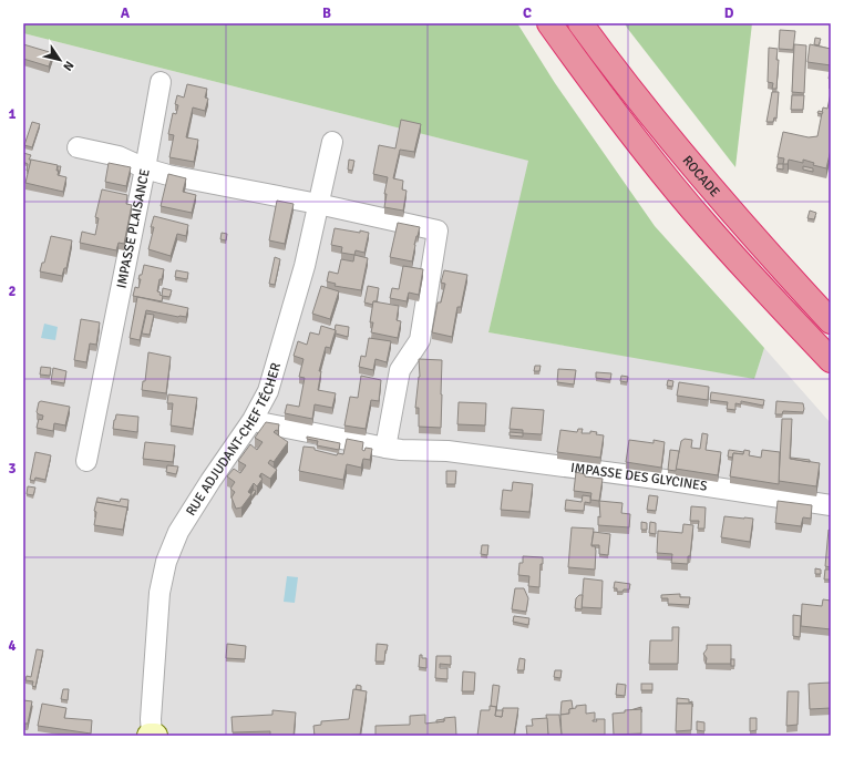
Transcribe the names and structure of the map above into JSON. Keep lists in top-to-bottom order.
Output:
{
  "streets": {
    "highway": ["ROCADE"],
    "street": ["IMPASSE PLAISANCE", "RUE ADJUDANT-CHEF TÉCHER", "IMPASSE DES GLYCINES"]
  },
  "crossings": [
    ["IMPASSE PLAISANCE", "RUE ADJUDANT-CHEF TÉCHER"],
    ["IMPASSE PLAISANCE", "IMPASSE DES GLYCINES"],
    ["RUE ADJUDANT-CHEF TÉCHER", "IMPASSE DES GLYCINES"]
  ],
  "north": "bottom right",
  "grid": {
    "columns": [
      "A",
      "B",
      "C",
      "D"
    ],
    "rows": [
      "1",
      "2",
      "3",
      "4"
    ]
  }
}
